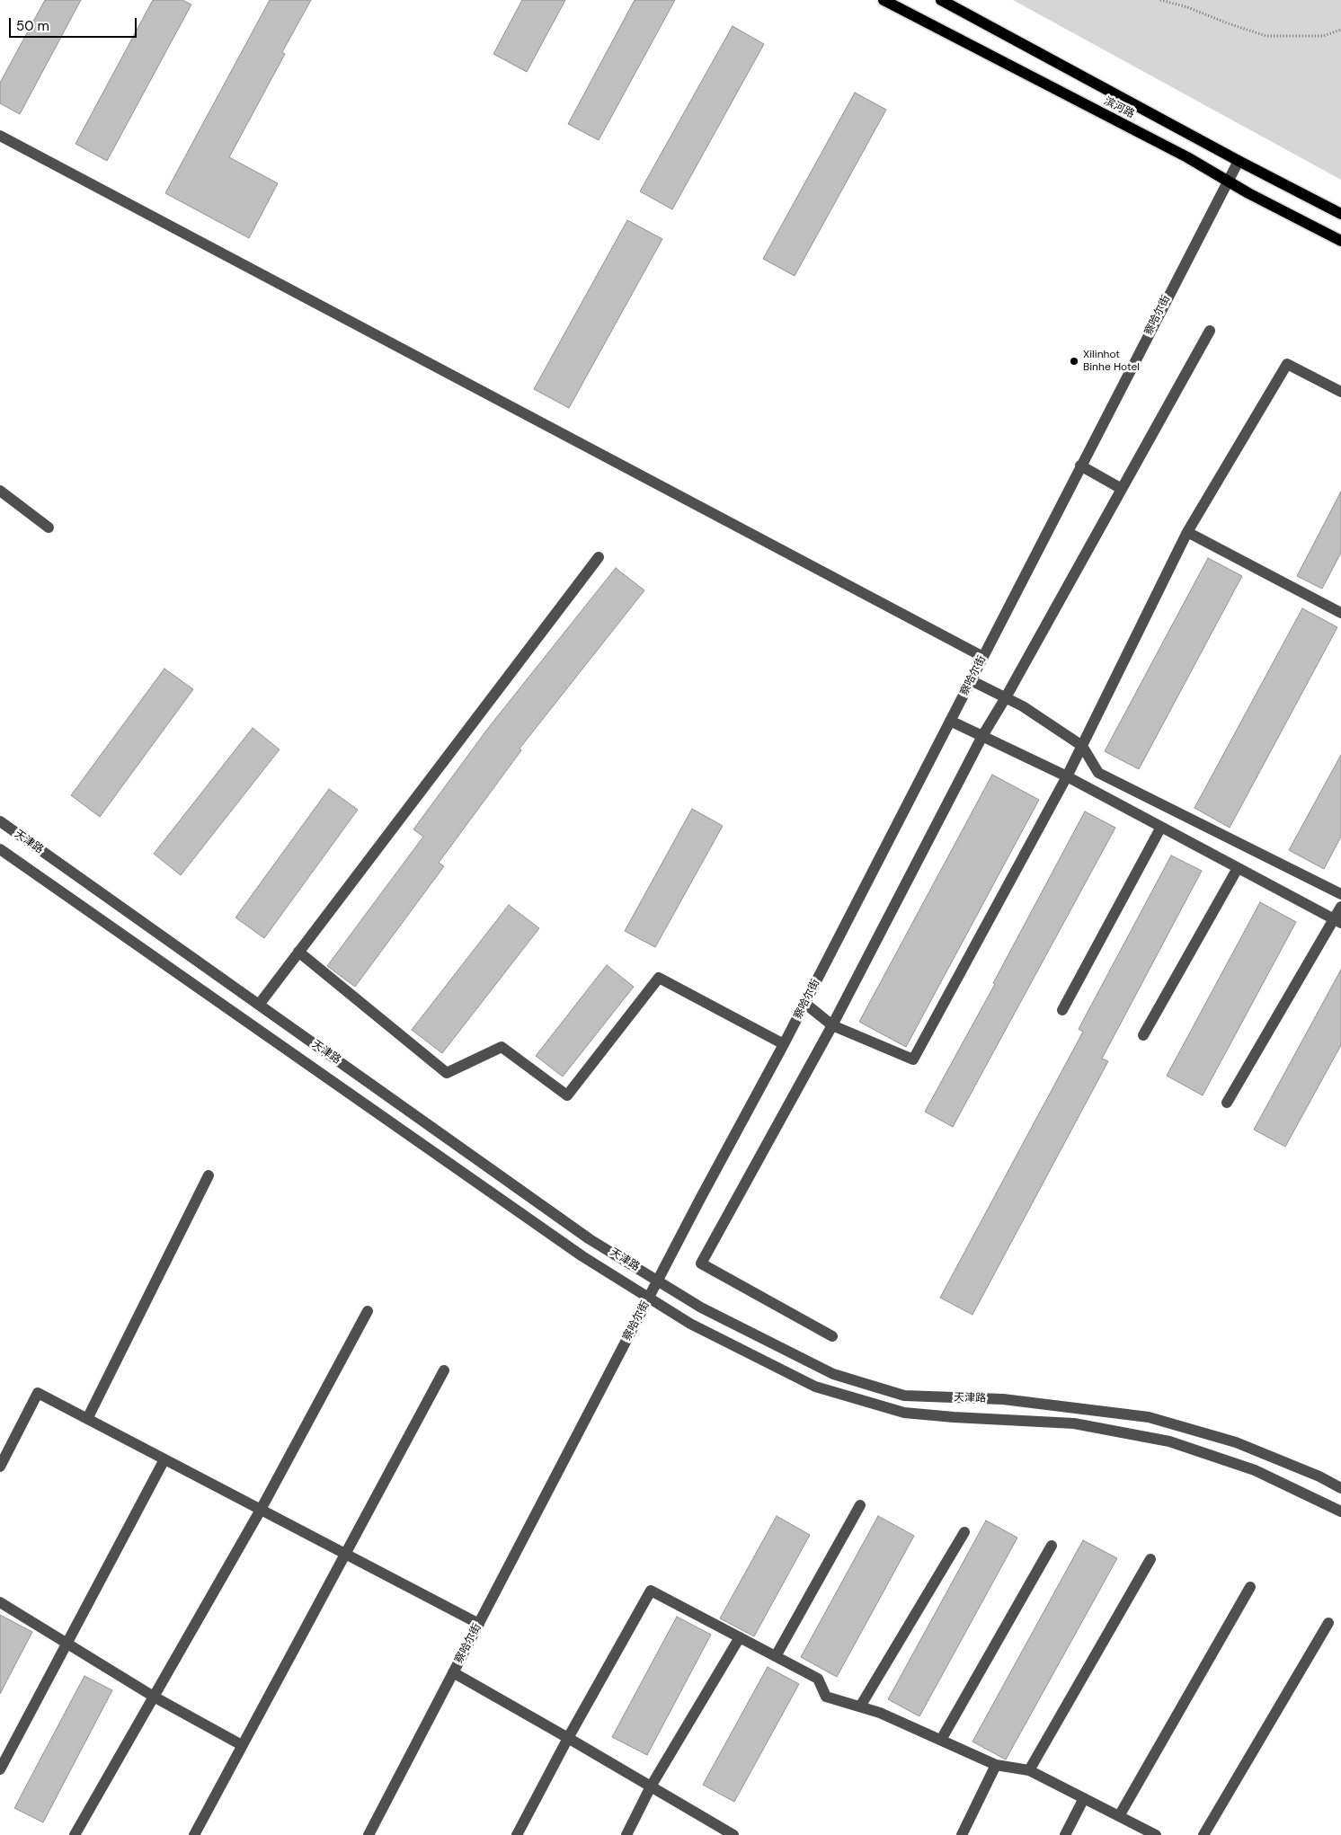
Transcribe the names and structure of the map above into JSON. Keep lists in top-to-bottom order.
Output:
{
  "streets": {
    "main road": ["滨河路"],
    "street": ["察哈尔街", "天津路"]
  },
  "crossings": [
    ["滨河路", "察哈尔街"],
    ["察哈尔街", "天津路"]
  ],
  "places": ["Xilinhot Binhe Hotel"],
  "scale_bar": "50 m"
}
